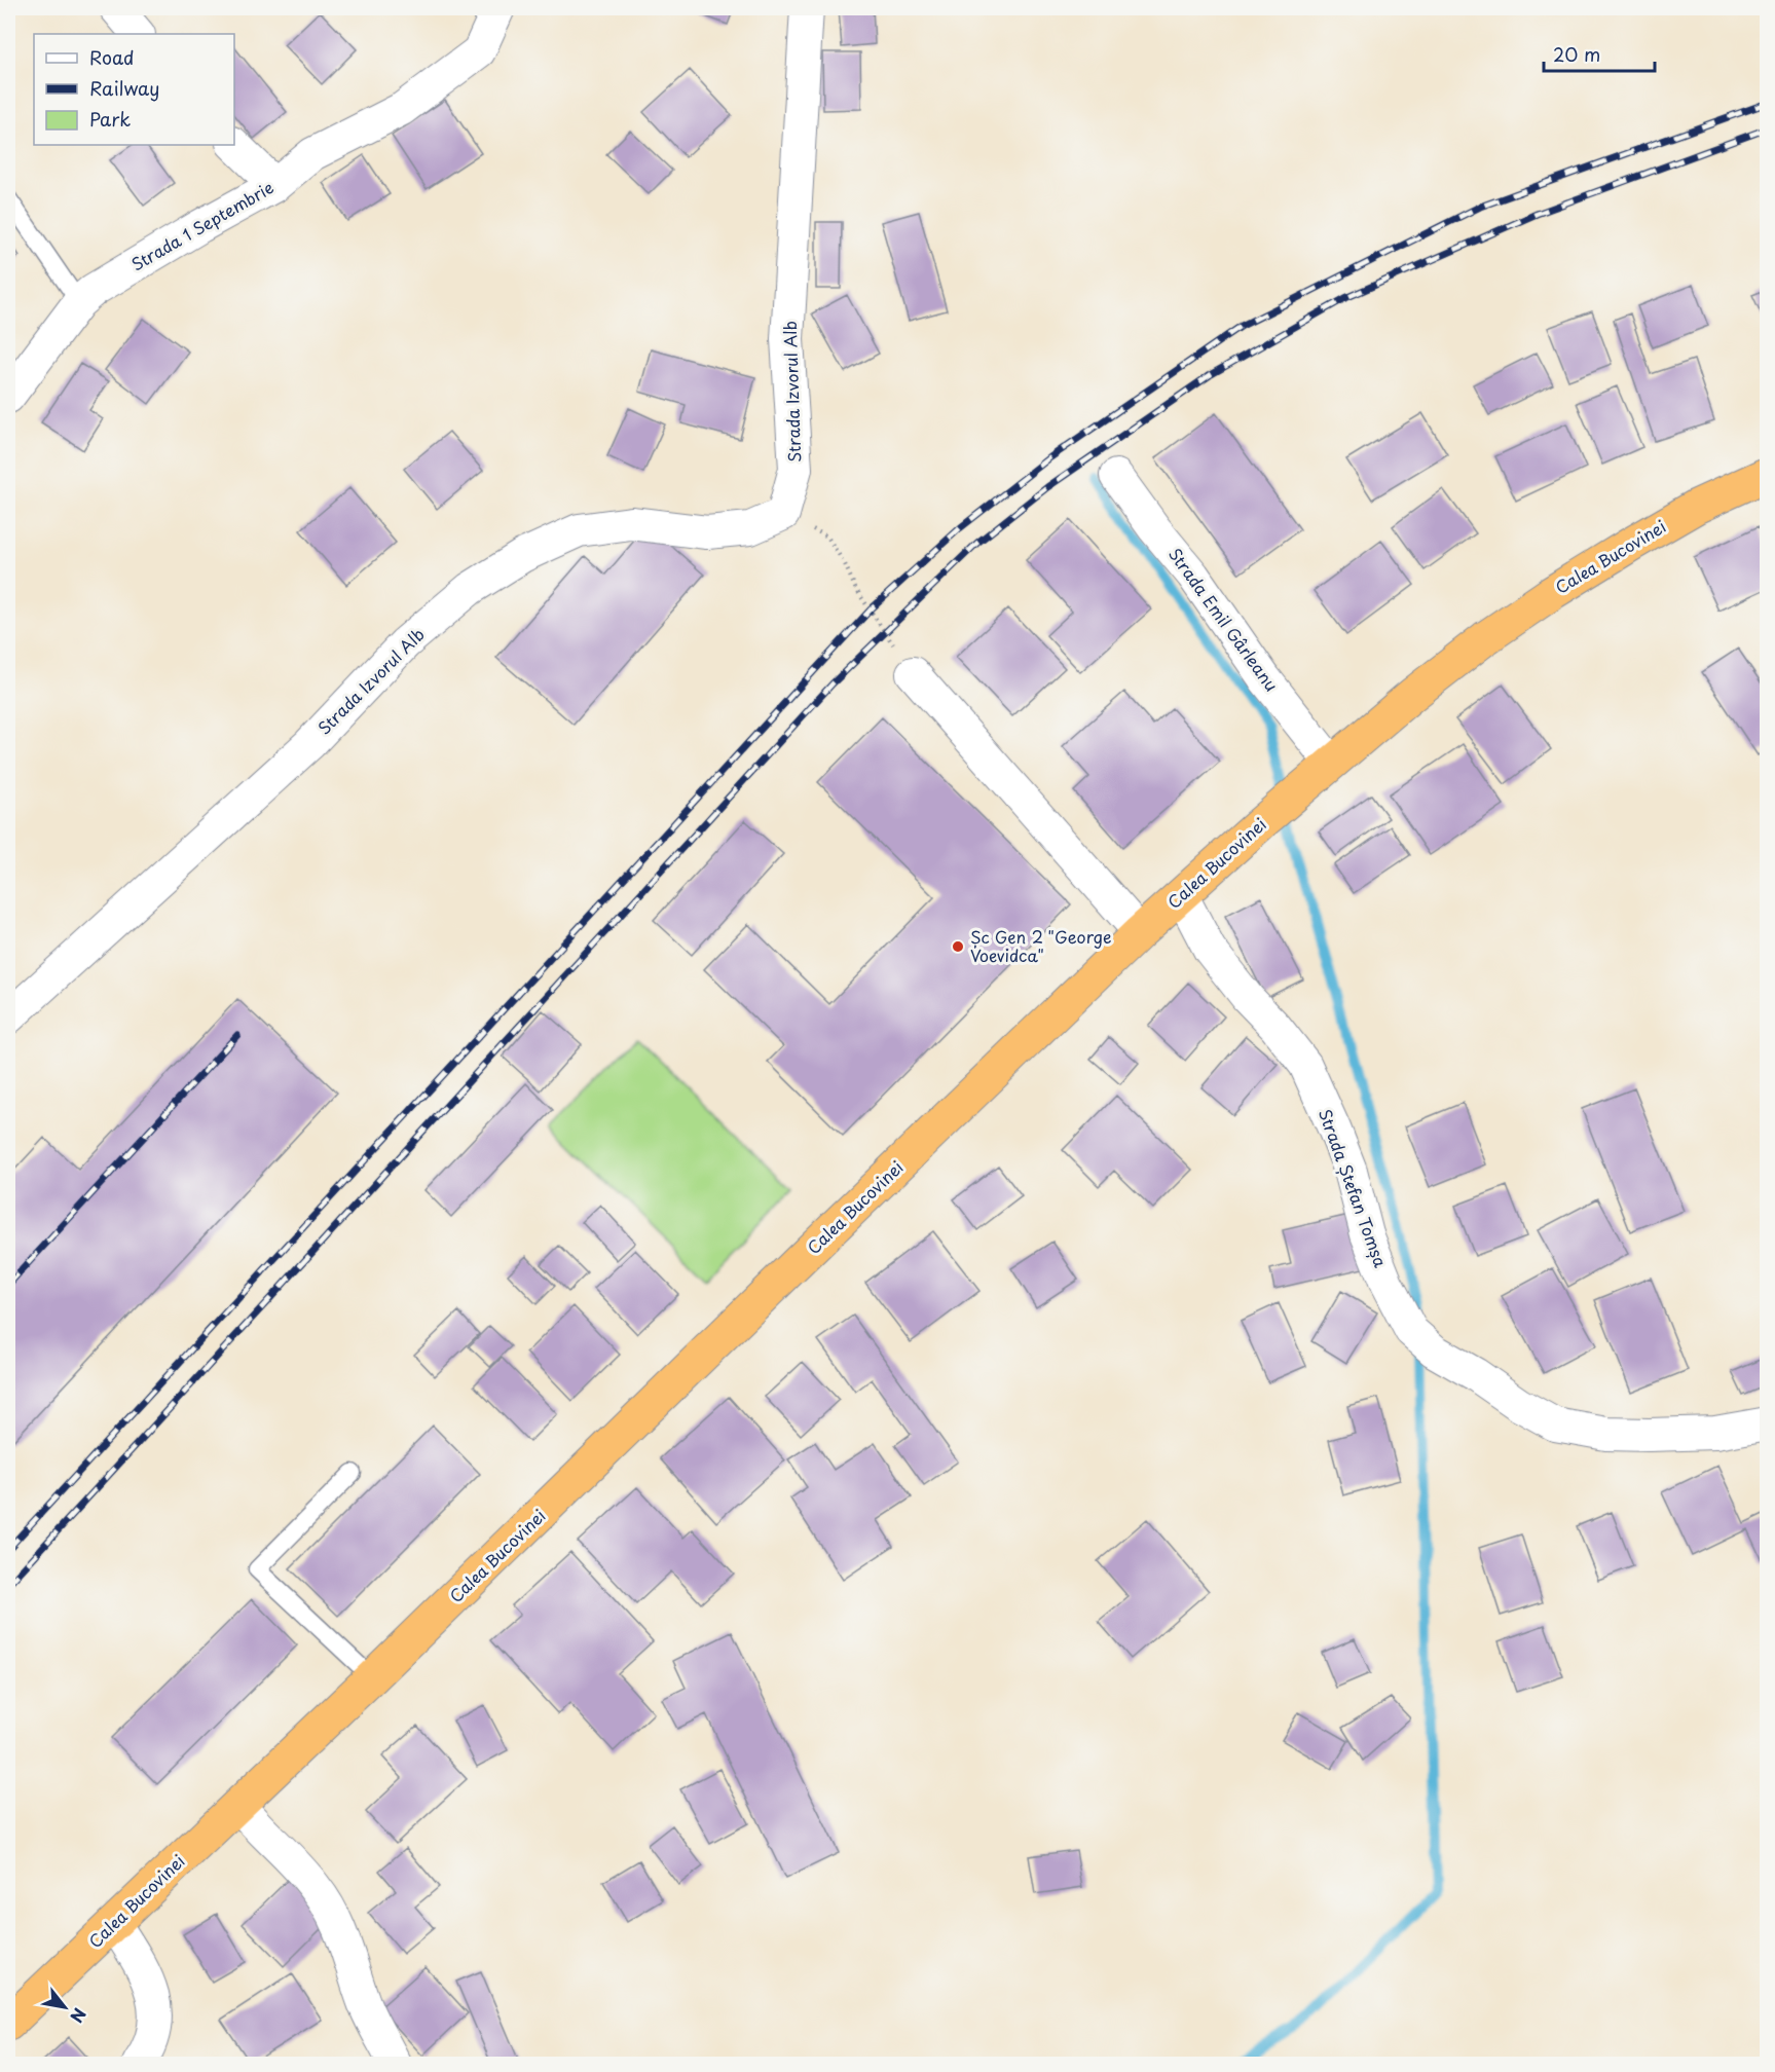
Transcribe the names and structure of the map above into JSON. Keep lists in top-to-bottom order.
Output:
{
  "streets": {
    "highway": ["Calea Bucovinei"],
    "street": [
      "Strada 1 Septembrie",
      "Strada Izvorul Alb",
      "Strada Emil Gârleanu",
      "Strada Ștefan Tomșa"
    ]
  },
  "crossings": [
    ["Calea Bucovinei", "Strada Emil Gârleanu"],
    ["Calea Bucovinei", "Strada Ștefan Tomșa"]
  ],
  "places": ["Șc Gen 2 \"George Voevidca\""],
  "legend": ["Road", "Railway", "Park"],
  "scale_bar": "20 m",
  "north": "bottom right"
}
